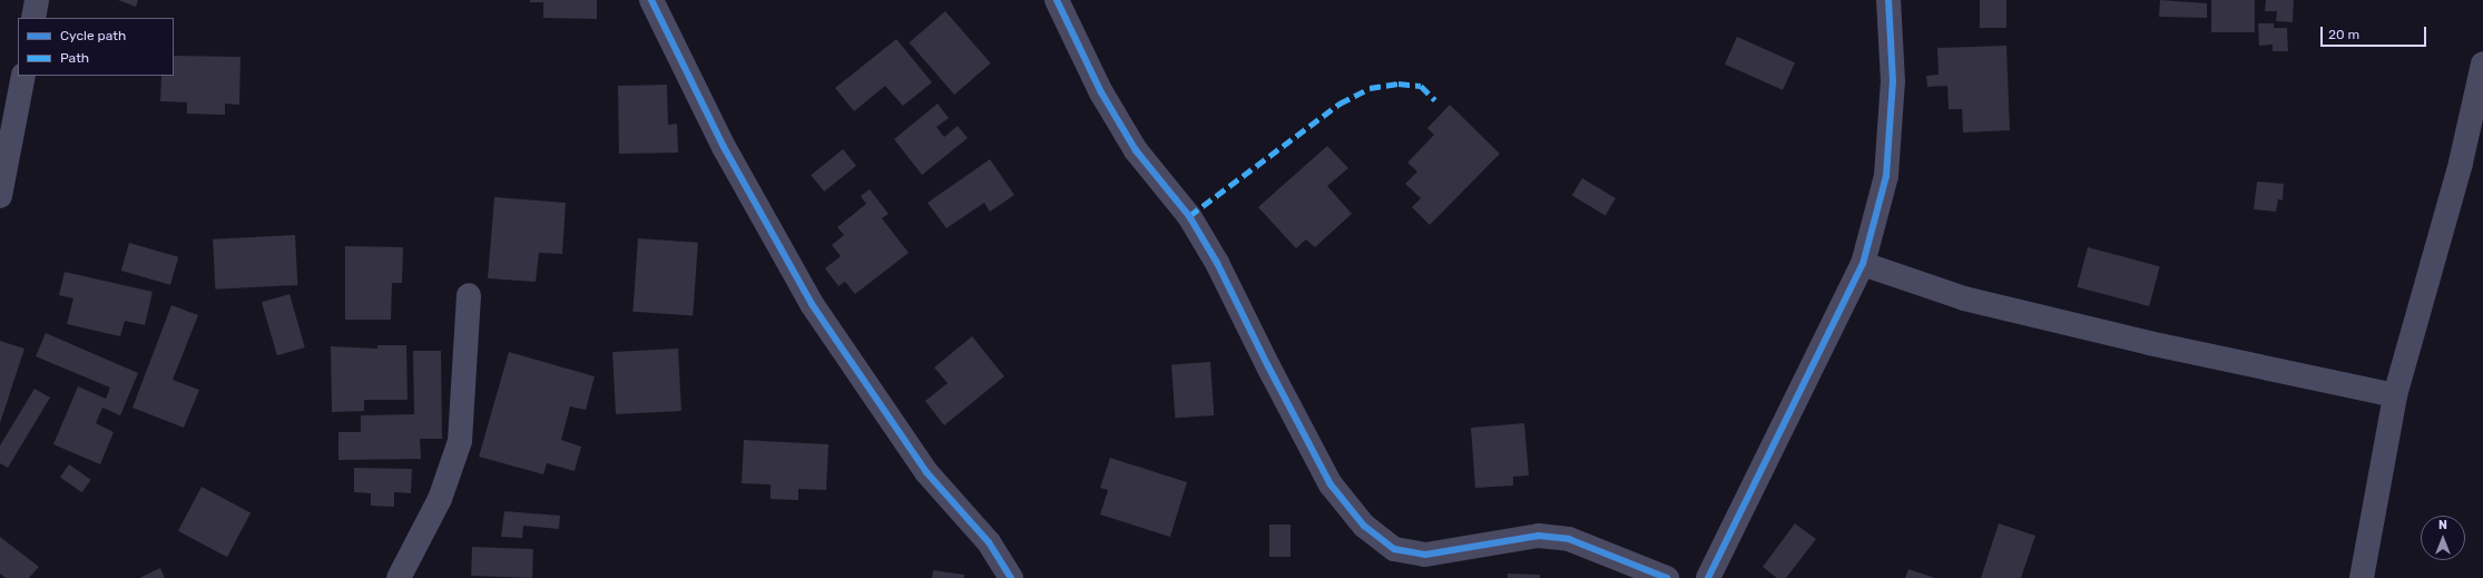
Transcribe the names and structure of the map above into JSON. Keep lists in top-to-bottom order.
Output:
{
  "legend": ["Cycle path", "Path"],
  "scale_bar": "20 m",
  "north": "top"
}
